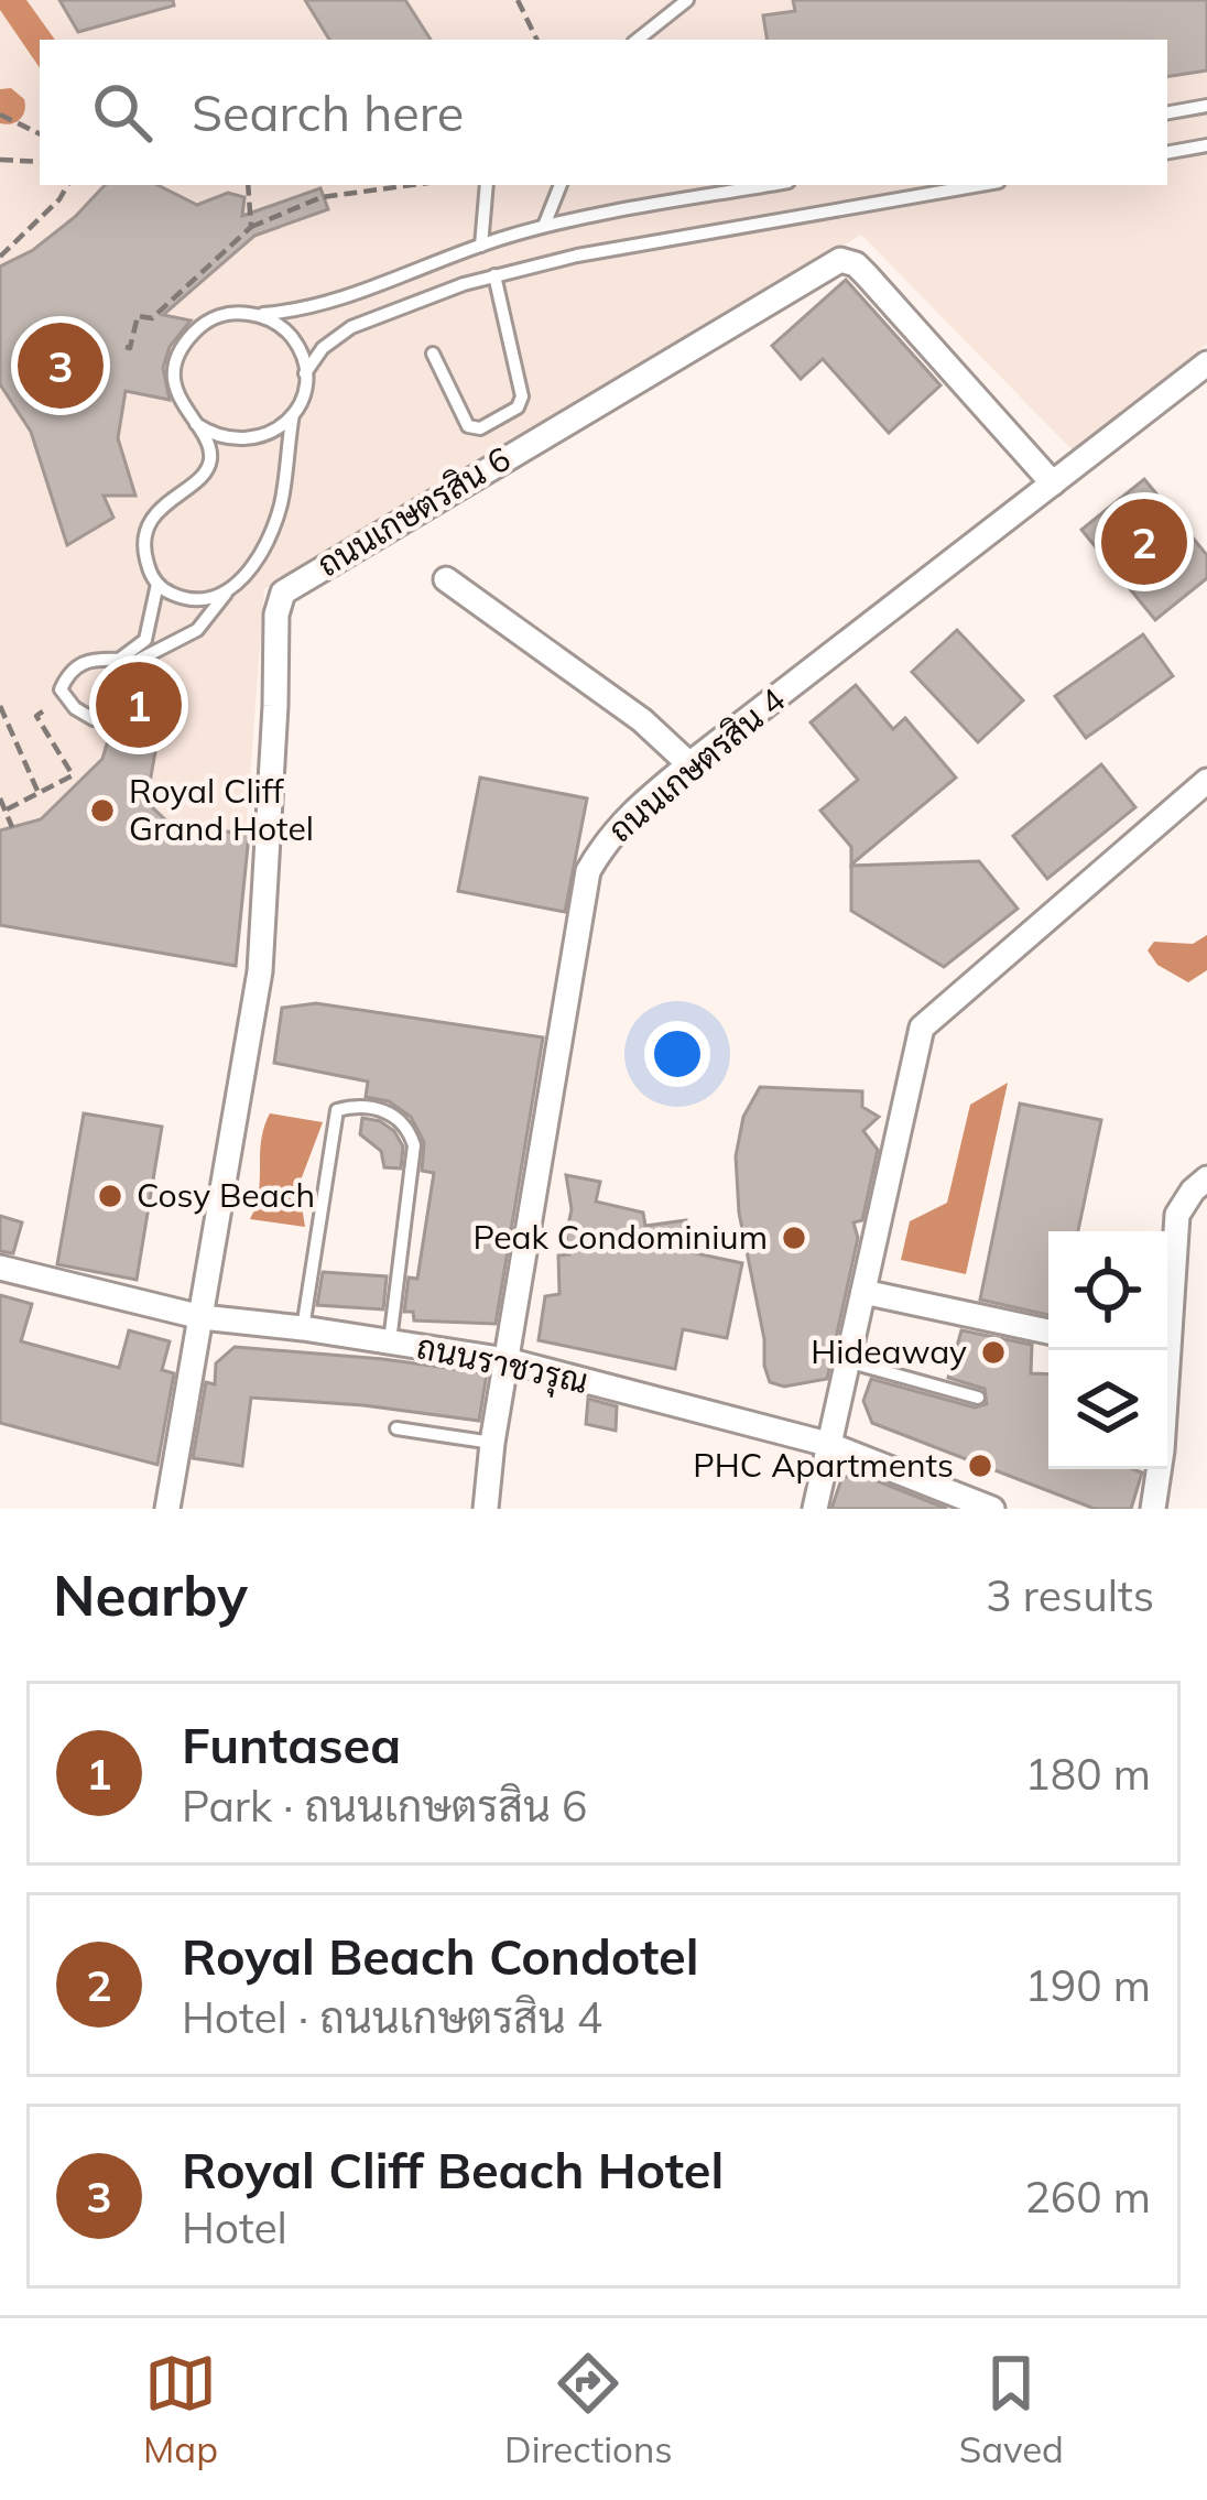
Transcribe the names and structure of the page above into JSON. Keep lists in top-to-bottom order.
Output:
{
  "streets": {
    "street": ["ถนนเกษตรสิน 6", "ถนนเกษตรสิน 4", "ถนนราชวรุณ"]
  },
  "crossings": [
    ["ถนนเกษตรสิน 6", "ถนนเกษตรสิน 4"],
    ["ถนนเกษตรสิน 6", "ถนนราชวรุณ"],
    ["ถนนเกษตรสิน 4", "ถนนราชวรุณ"]
  ],
  "places": [
    "Royal Cliff Grand Hotel",
    "Cosy Beach",
    "Peak Condominium",
    "Hideaway",
    "PHC Apartments"
  ],
  "page": {
    "search": "Search here",
    "pins": ["3", "2", "1"],
    "heading": ["Nearby", "3 results"],
    "list": [
      {
        "mark": "1",
        "name": "Funtasea",
        "note": "Park · ถนนเกษตรสิน 6",
        "value": "180 m"
      },
      {
        "mark": "2",
        "name": "Royal Beach Condotel",
        "note": "Hotel · ถนนเกษตรสิน 4",
        "value": "190 m"
      },
      {
        "mark": "3",
        "name": "Royal Cliff Beach Hotel",
        "note": "Hotel",
        "value": "260 m"
      }
    ],
    "nav": ["Map", "Directions", "Saved"]
  }
}
